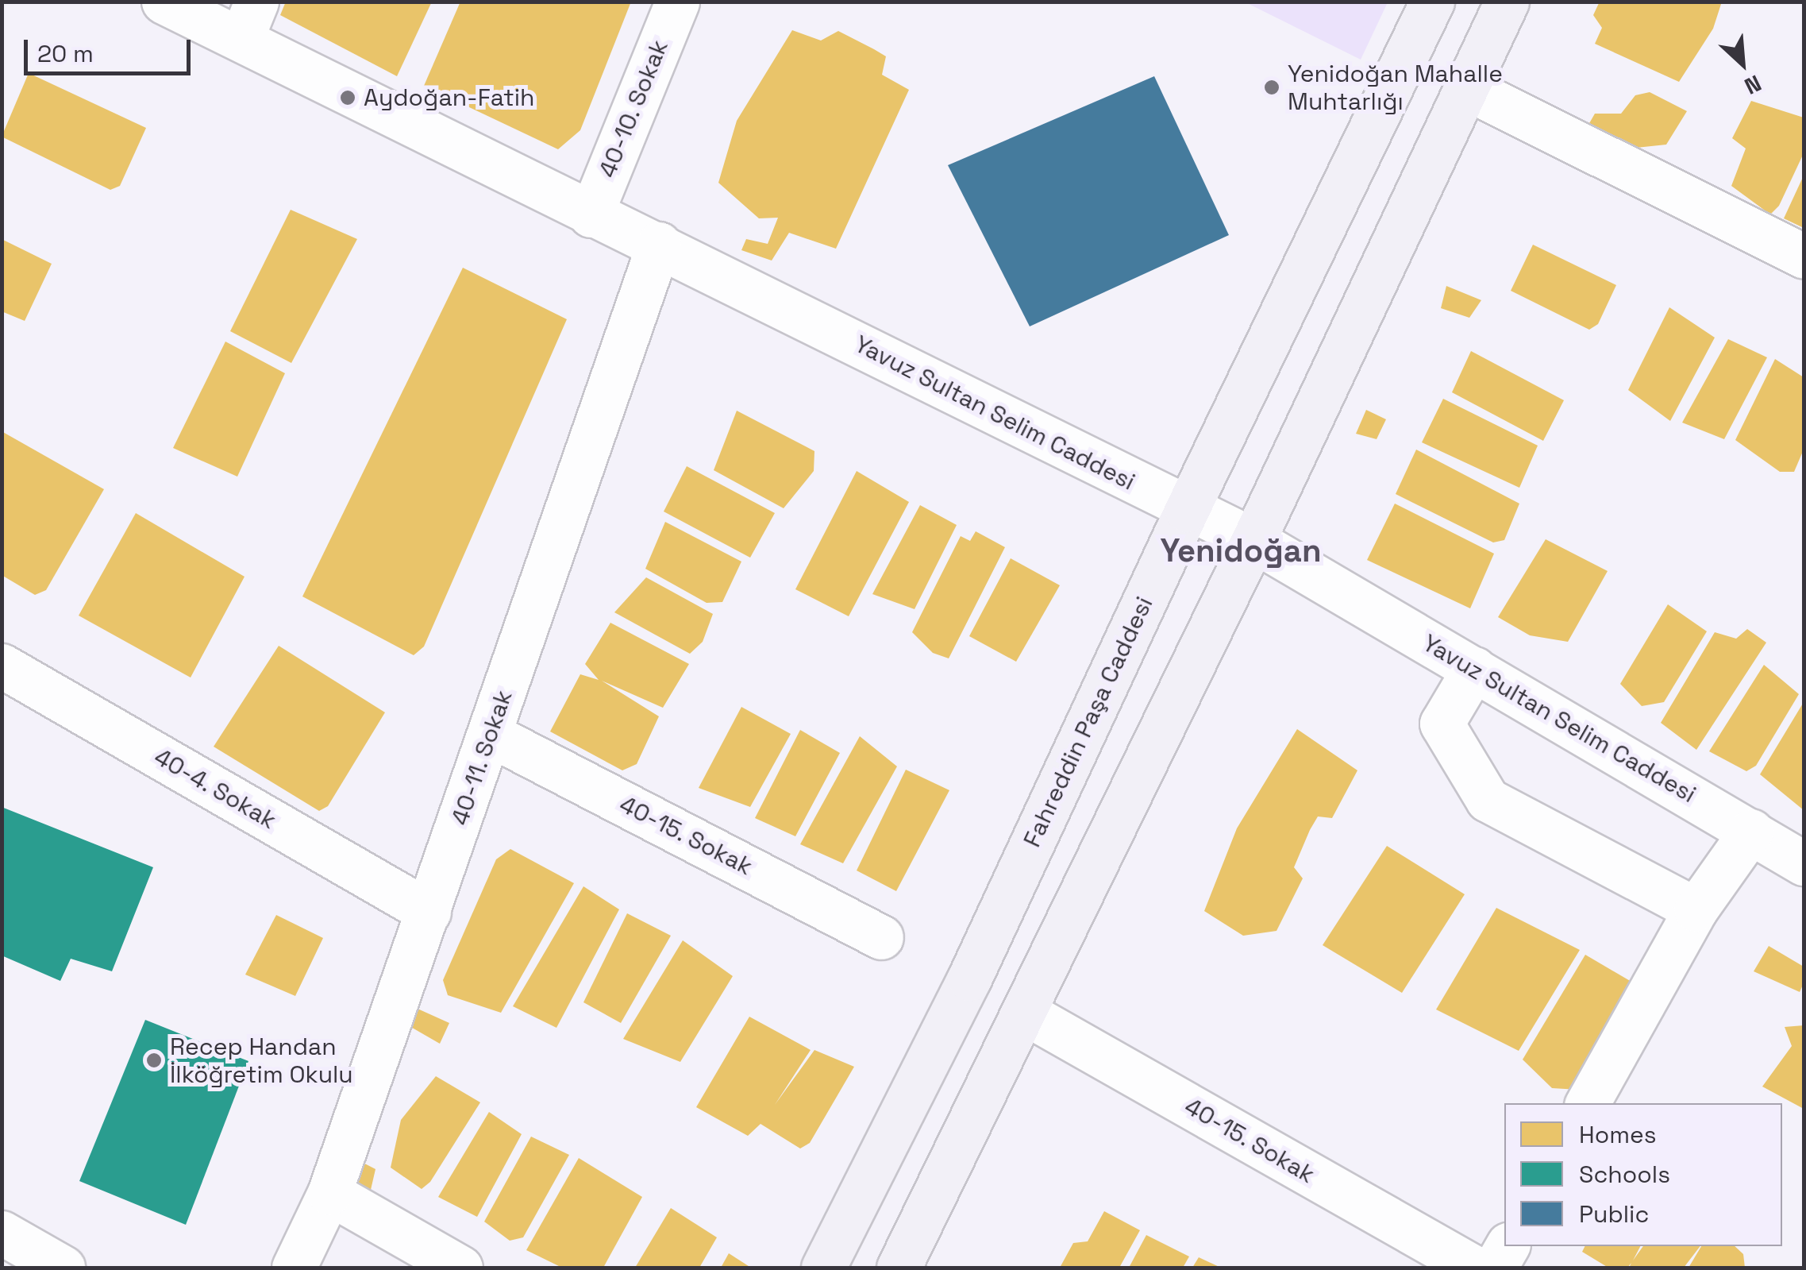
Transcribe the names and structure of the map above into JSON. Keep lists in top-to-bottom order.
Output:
{
  "streets": {
    "main road": ["Fahreddin Paşa Caddesi"],
    "street": [
      "40-10. Sokak",
      "Yavuz Sultan Selim Caddesi",
      "40-11. Sokak",
      "40-4. Sokak",
      "40-15. Sokak"
    ]
  },
  "crossings": [
    ["40-10. Sokak", "Yavuz Sultan Selim Caddesi"],
    ["Yavuz Sultan Selim Caddesi", "Fahreddin Paşa Caddesi"],
    ["Yavuz Sultan Selim Caddesi", "40-11. Sokak"],
    ["40-11. Sokak", "40-4. Sokak"],
    ["40-11. Sokak", "40-15. Sokak"]
  ],
  "districts": ["Yenidoğan"],
  "places": ["Yenidoğan Mahalle Muhtarlığı", "Aydoğan-Fatih", "Recep Handan İlköğretim Okulu"],
  "legend": ["Homes", "Schools", "Public"],
  "scale_bar": "20 m",
  "north": "bottom right"
}
